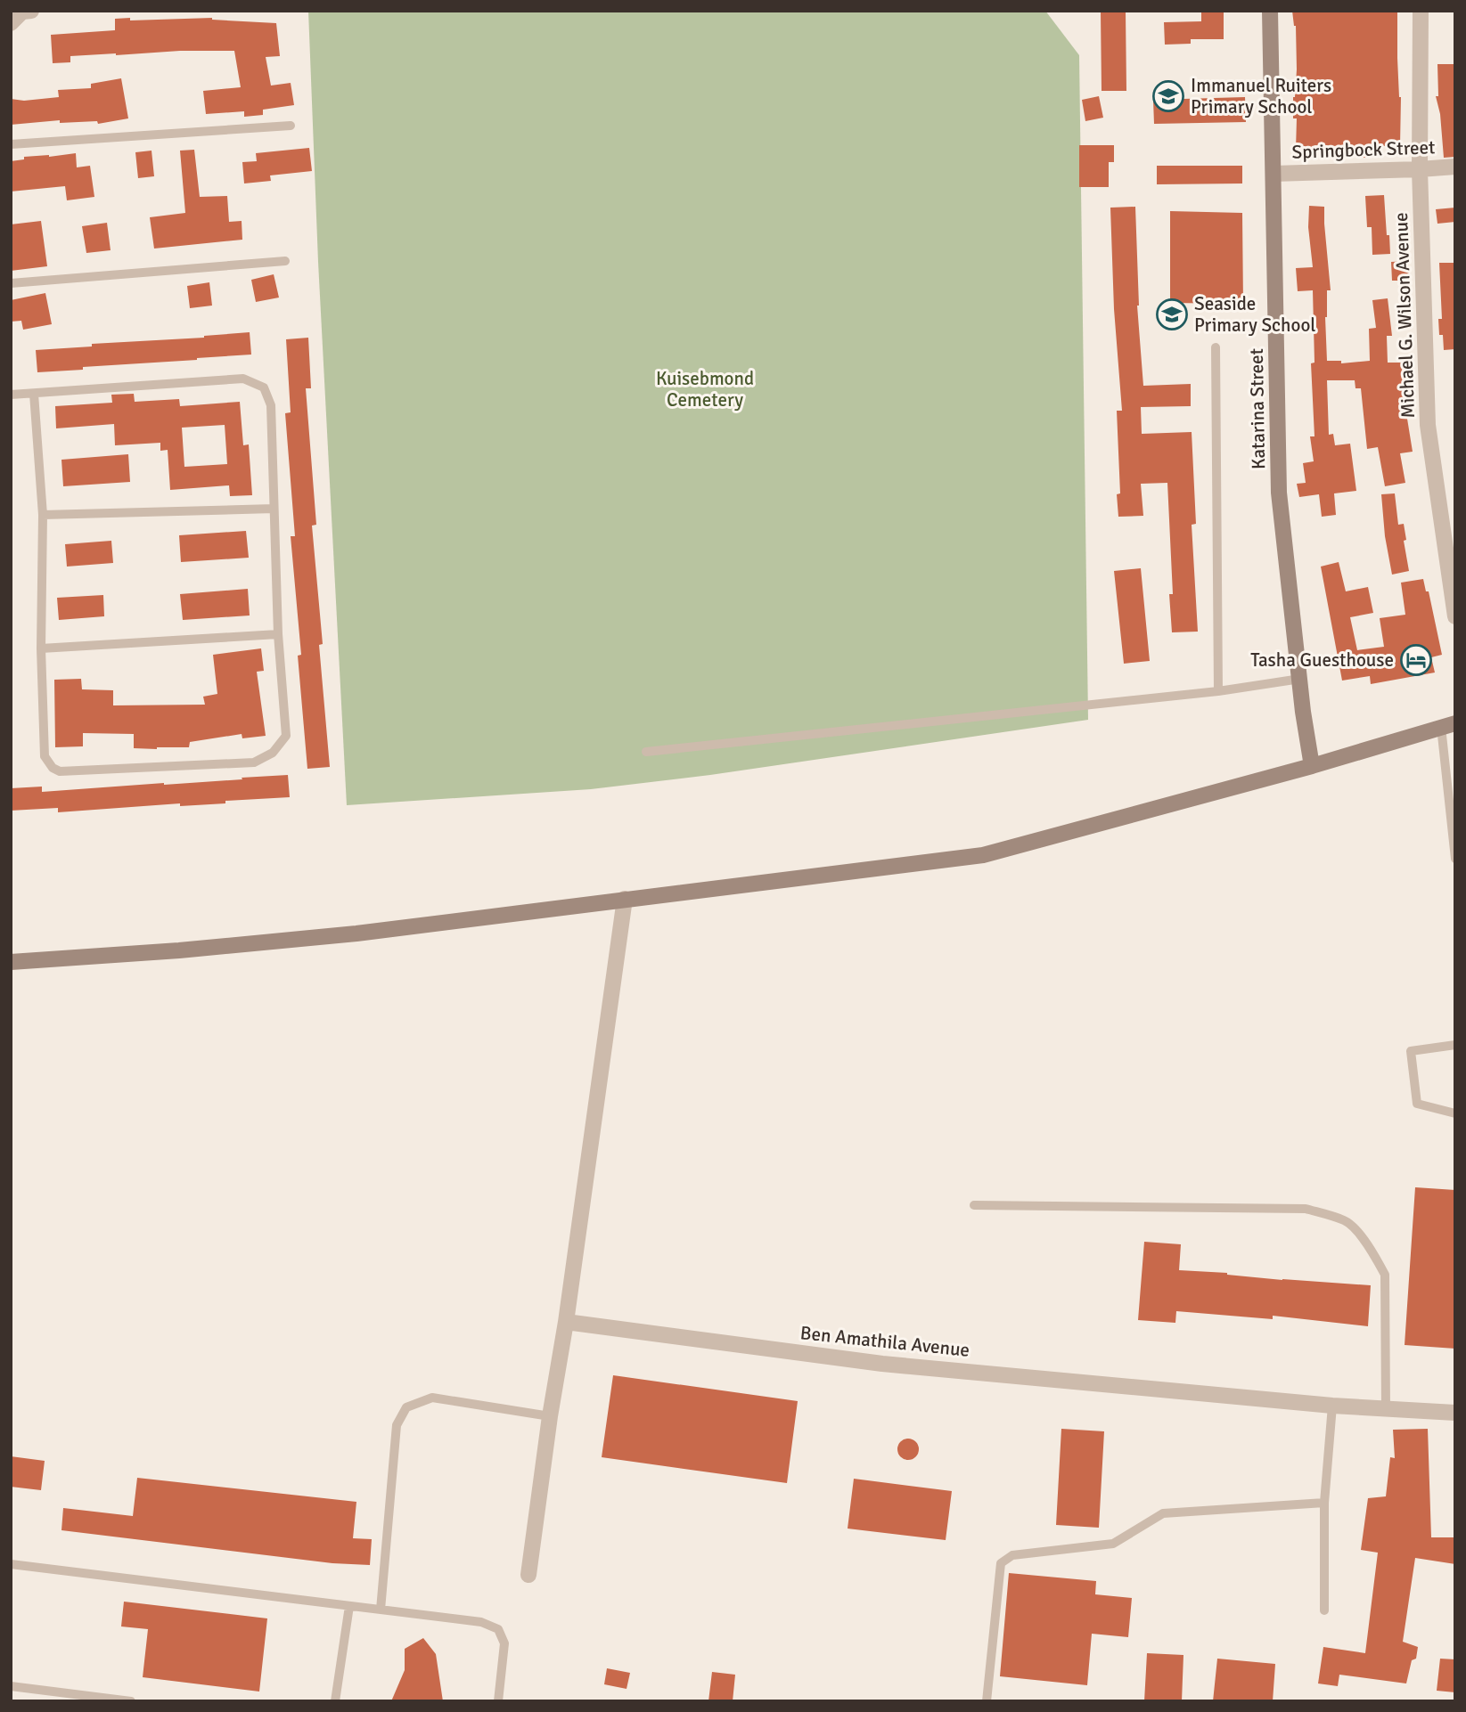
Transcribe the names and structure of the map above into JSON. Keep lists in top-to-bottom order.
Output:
{
  "streets": {
    "street": [
      "Springbock Street",
      "Michael G. Wilson Avenue",
      "Katarina Street",
      "Ben Amathila Avenue"
    ]
  },
  "crossings": [
    ["Springbock Street", "Michael G. Wilson Avenue"],
    ["Springbock Street", "Katarina Street"]
  ],
  "parks": ["Kuisebmond Cemetery"],
  "places": {
    "school or university": ["Immanuel Ruiters Primary School", "Seaside Primary School"],
    "hotel": ["Tasha Guesthouse"]
  }
}
